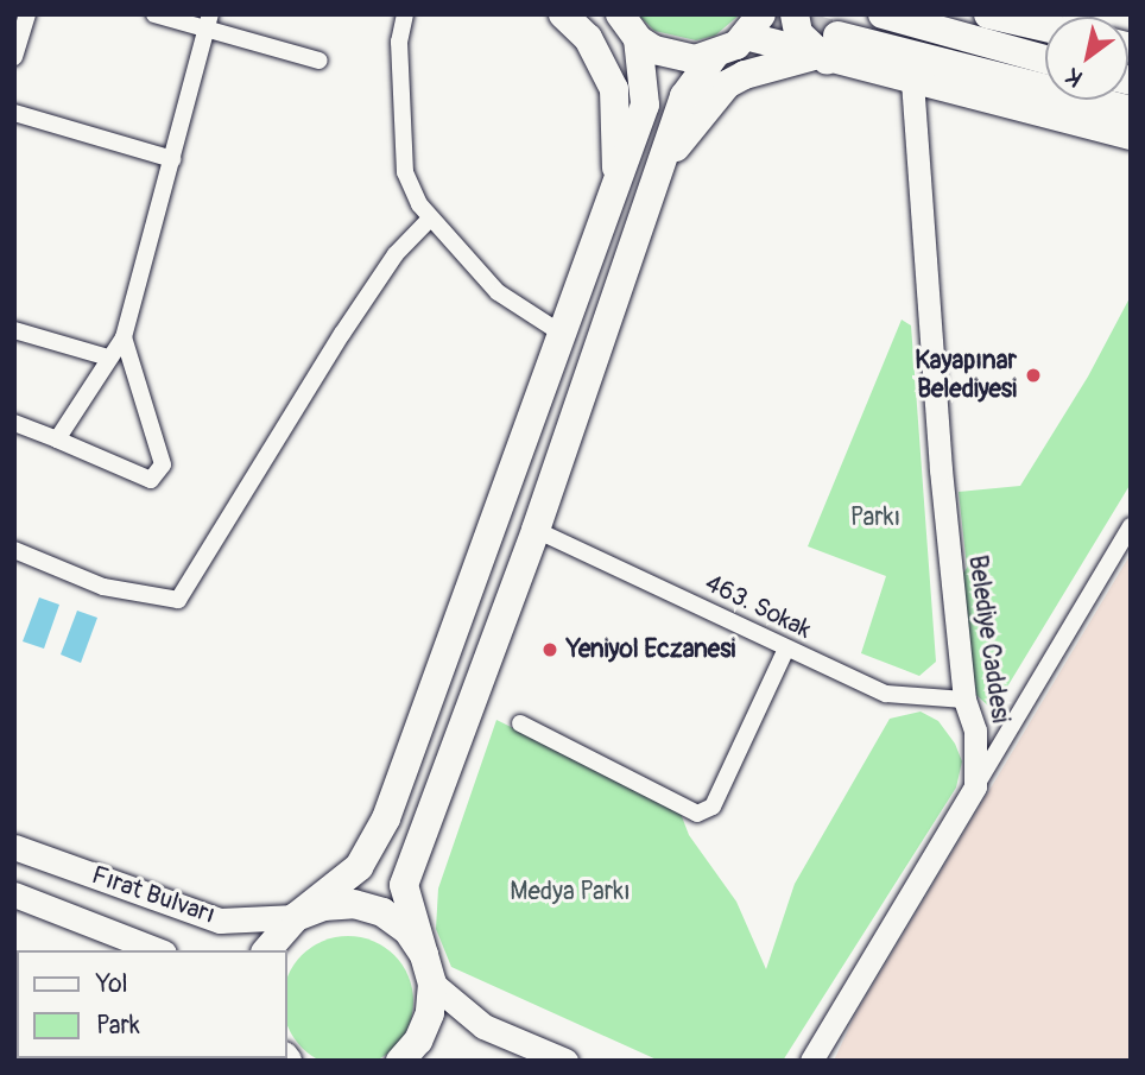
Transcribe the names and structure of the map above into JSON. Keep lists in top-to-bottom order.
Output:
{
  "streets": {
    "main road": ["Fırat Bulvarı"],
    "street": ["463. Sokak", "Belediye Caddesi"]
  },
  "crossings": [
    ["463. Sokak", "Belediye Caddesi"]
  ],
  "parks": ["Parkı", "Medya Parkı"],
  "places": ["Kayapınar Belediyesi", "Yeniyol Eczanesi"],
  "legend": ["Yol", "Park"],
  "north": "bottom left"
}
